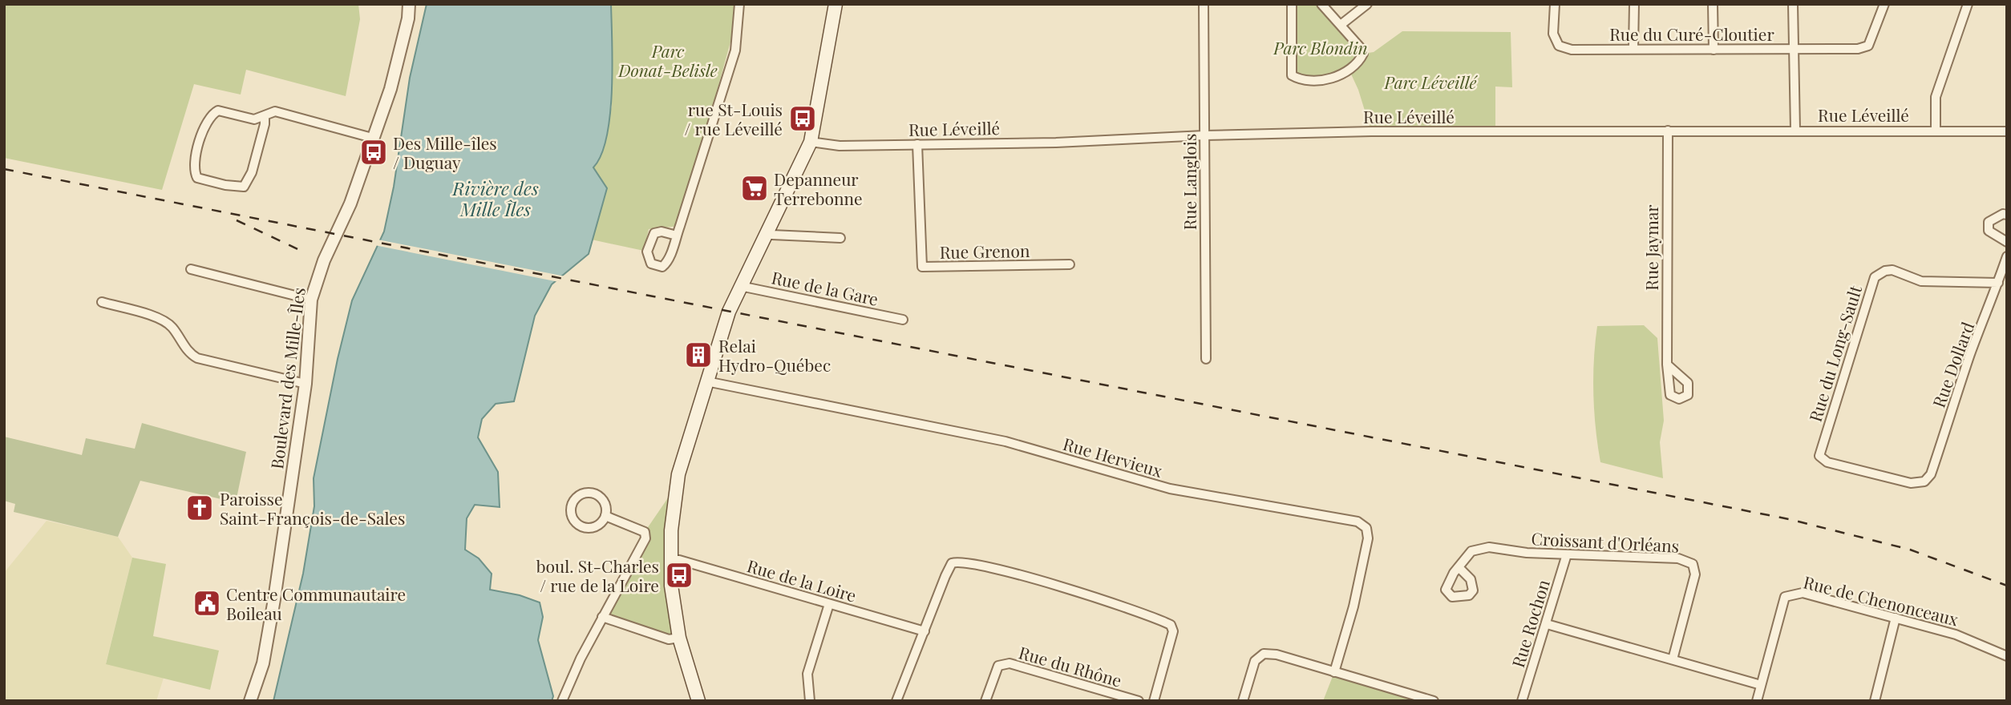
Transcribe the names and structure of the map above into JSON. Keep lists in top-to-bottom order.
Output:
{
  "streets": {
    "street": [
      "Rue du Curé-Cloutier",
      "Rue Léveillé",
      "Rue Langlois",
      "Rue Jaymar",
      "Rue Grenon",
      "Rue de la Gare",
      "Rue du Long-Sault",
      "Rue Dollard",
      "Boulevard des Mille-Îles",
      "Rue Hervieux",
      "Croissant d'Orléans",
      "Rue de la Loire",
      "Rue de Chenonceaux",
      "Rue Rochon",
      "Rue du Rhône"
    ]
  },
  "crossings": [
    ["Rue Léveillé", "Rue Langlois"],
    ["Rue Léveillé", "Rue Jaymar"],
    ["Rue Léveillé", "Rue Grenon"],
    ["Rue du Long-Sault", "Rue Dollard"],
    ["Croissant d'Orléans", "Rue Rochon"]
  ],
  "water": ["Rivière des Mille Îles"],
  "parks": ["Parc Blondin", "Parc Donat-Belisle", "Parc Léveillé"],
  "places": {
    "bus stop": ["rue St-Louis / rue Léveillé", "Des Mille-îles / Duguay", "boul. St-Charles / rue de la Loire"],
    "supermarket": ["Depanneur Terrebonne"],
    "building": ["Relai Hydro-Québec"],
    "church": ["Paroisse Saint-François-de-Sales"],
    "public building": ["Centre Communautaire Boileau"]
  }
}
